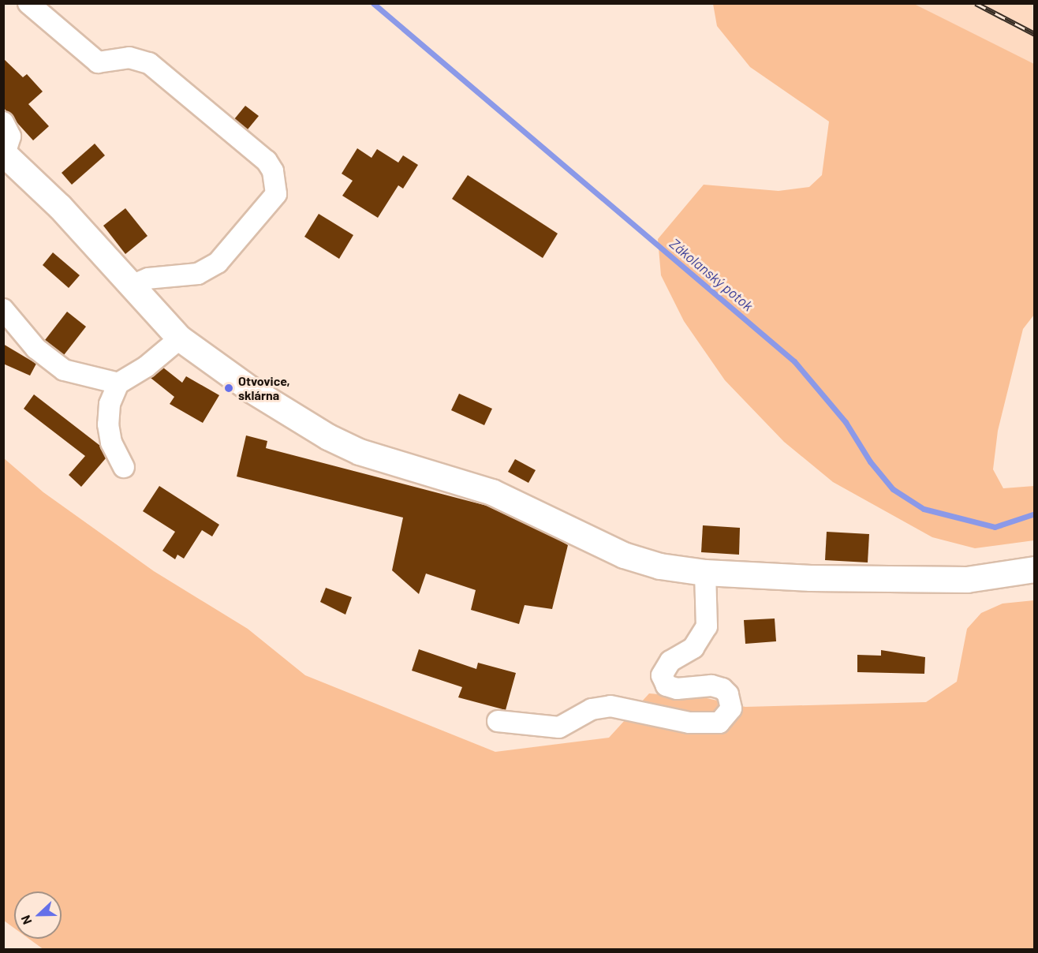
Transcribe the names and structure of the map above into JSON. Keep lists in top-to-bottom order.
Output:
{
  "water": ["Zákolanský potok"],
  "places": ["Otvovice, sklárna"],
  "north": "left"
}
